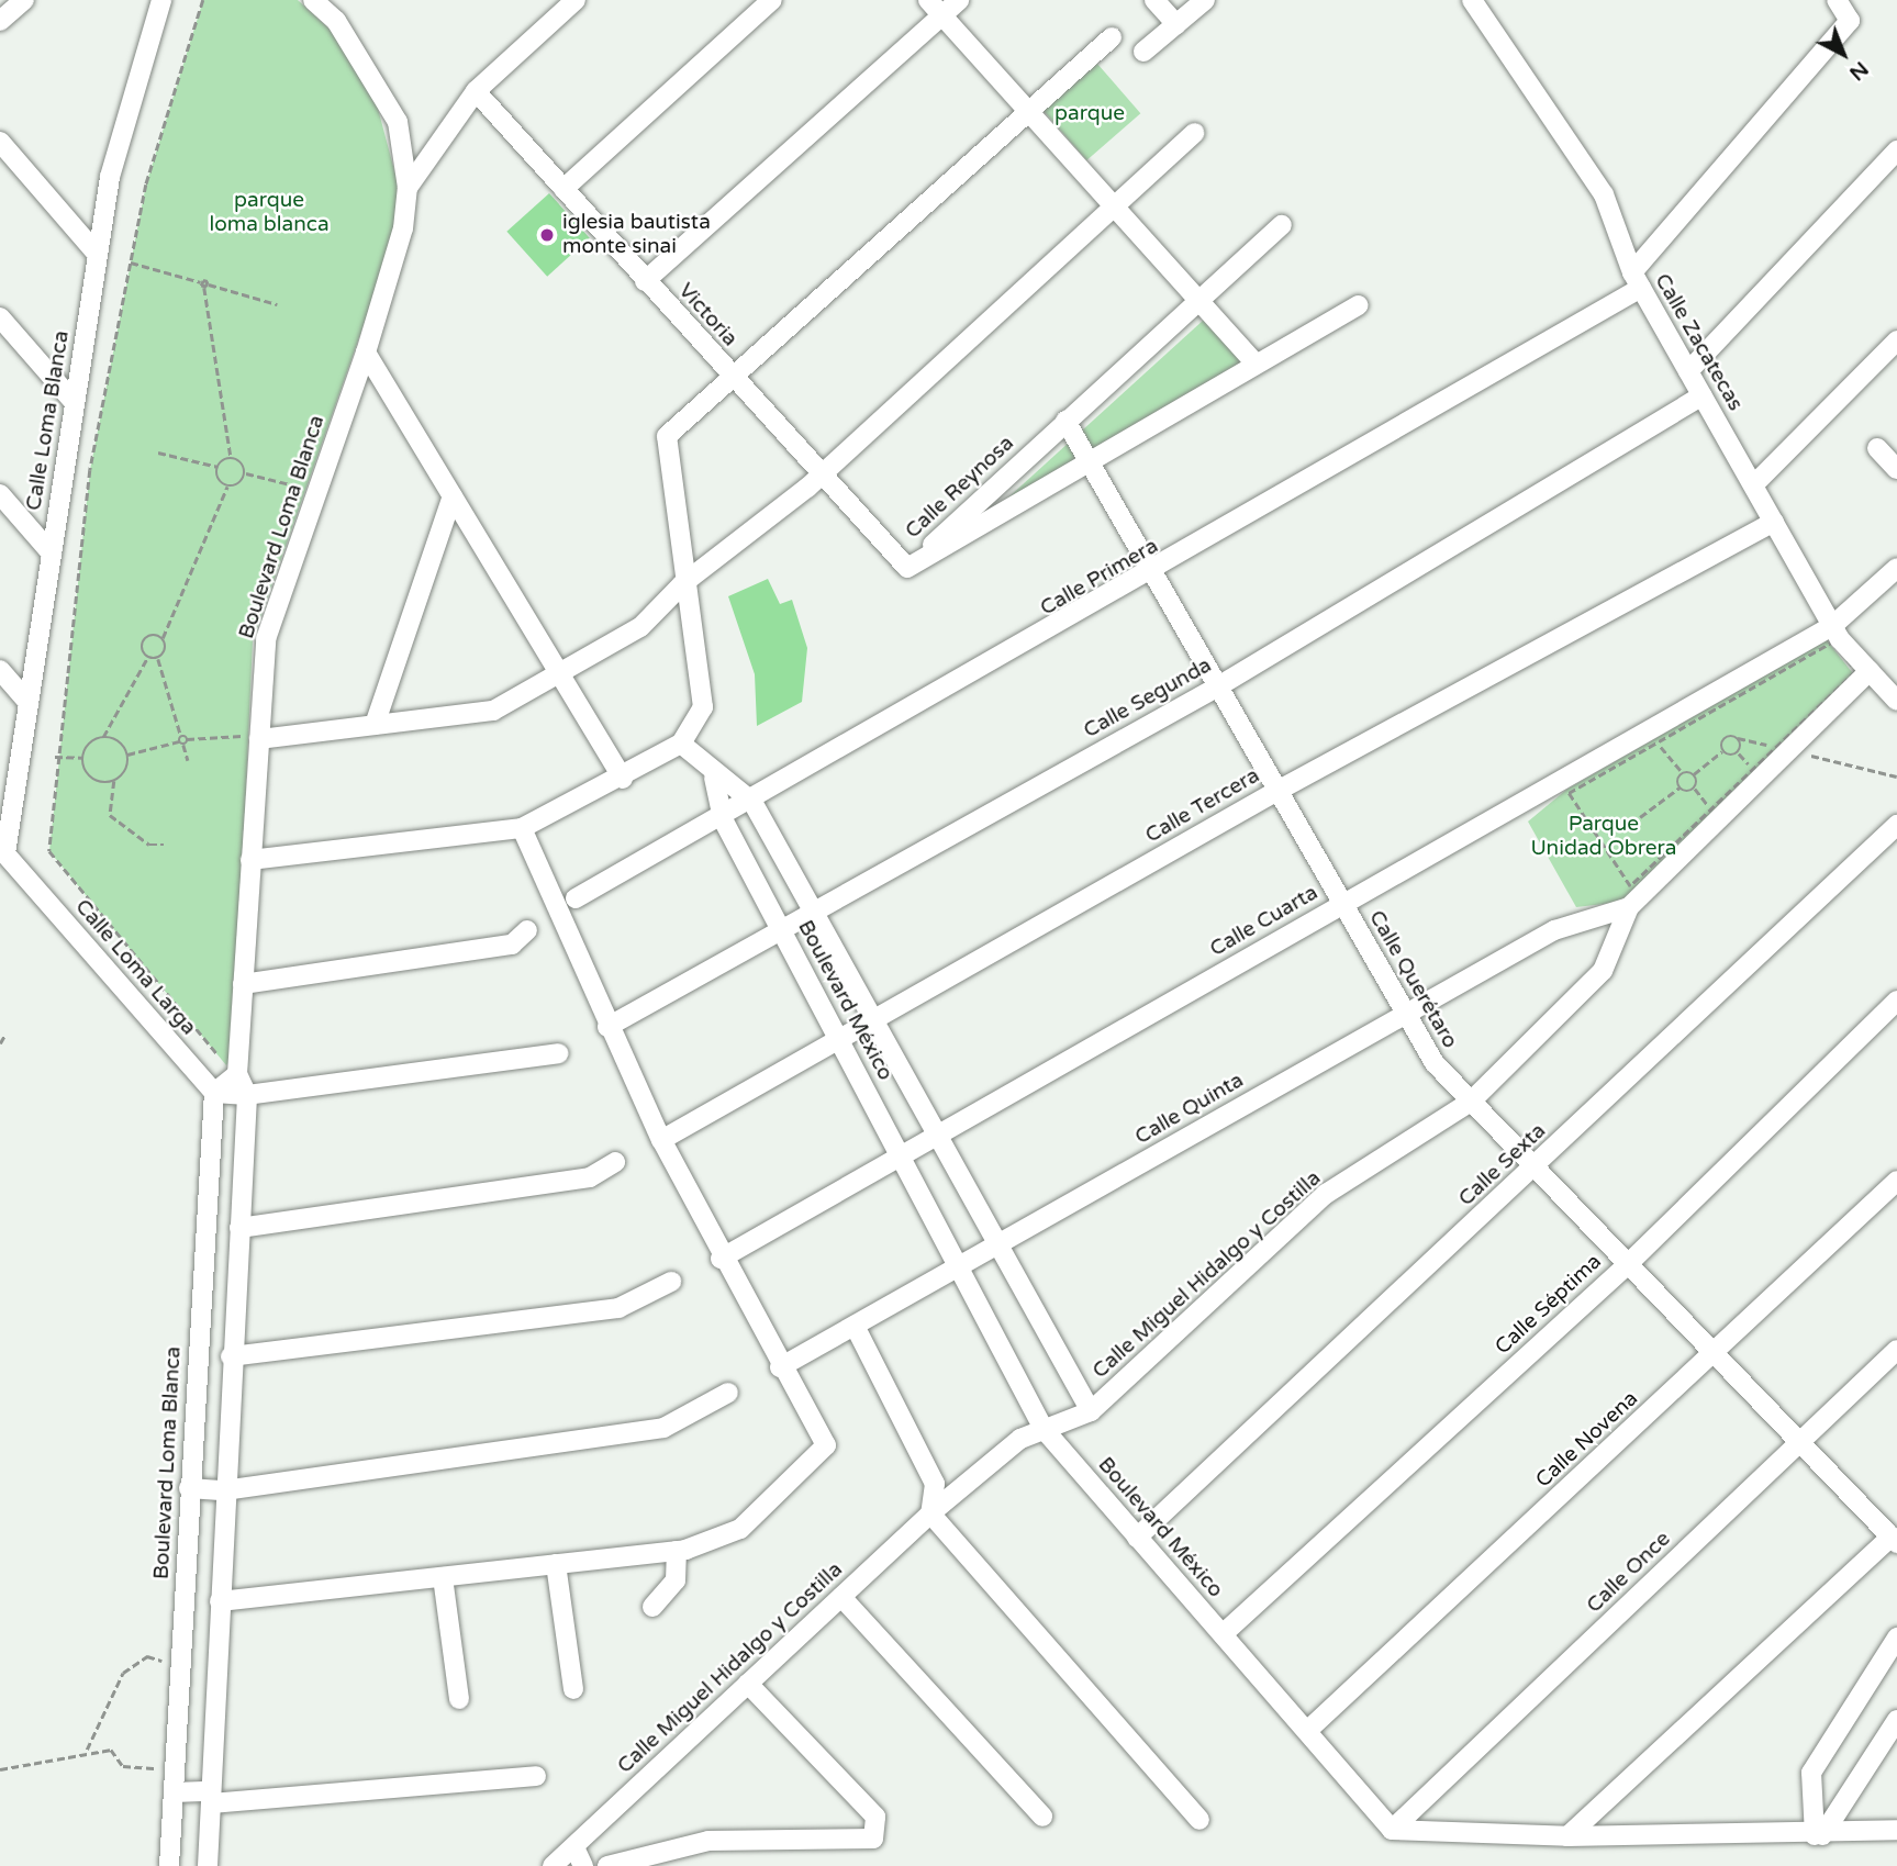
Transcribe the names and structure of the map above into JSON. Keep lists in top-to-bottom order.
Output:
{
  "streets": {
    "street": [
      "Victoria",
      "Calle Zacatecas",
      "Calle Loma Blanca",
      "Calle Reynosa",
      "Boulevard Loma Blanca",
      "Calle Primera",
      "Calle Segunda",
      "Calle Tercera",
      "Calle Cuarta",
      "Calle Loma Larga",
      "Calle Querétaro",
      "Boulevard México",
      "Calle Quinta",
      "Calle Sexta",
      "Calle Miguel Hidalgo y Costilla",
      "Calle Séptima",
      "Calle Novena",
      "Calle Once"
    ]
  },
  "crossings": [
    ["Victoria", "Calle Reynosa"],
    ["Calle Zacatecas", "Calle Primera"],
    ["Calle Zacatecas", "Calle Segunda"],
    ["Calle Zacatecas", "Calle Tercera"],
    ["Calle Zacatecas", "Calle Cuarta"],
    ["Calle Zacatecas", "Calle Miguel Hidalgo y Costilla"],
    ["Calle Loma Blanca", "Calle Loma Larga"],
    ["Calle Reynosa", "Calle Querétaro"],
    ["Boulevard Loma Blanca", "Calle Loma Larga"],
    ["Calle Primera", "Calle Querétaro"],
    ["Calle Primera", "Boulevard México"],
    ["Calle Segunda", "Calle Querétaro"],
    ["Calle Segunda", "Boulevard México"],
    ["Calle Tercera", "Calle Querétaro"],
    ["Calle Tercera", "Boulevard México"],
    ["Calle Cuarta", "Calle Querétaro"],
    ["Calle Cuarta", "Boulevard México"],
    ["Calle Querétaro", "Calle Quinta"],
    ["Calle Querétaro", "Calle Sexta"],
    ["Calle Querétaro", "Calle Miguel Hidalgo y Costilla"],
    ["Calle Querétaro", "Calle Séptima"],
    ["Calle Querétaro", "Calle Novena"],
    ["Calle Querétaro", "Calle Once"],
    ["Boulevard México", "Calle Quinta"],
    ["Boulevard México", "Calle Sexta"],
    ["Boulevard México", "Calle Miguel Hidalgo y Costilla"],
    ["Boulevard México", "Calle Séptima"],
    ["Boulevard México", "Calle Novena"],
    ["Boulevard México", "Calle Once"],
    ["Calle Quinta", "Calle Miguel Hidalgo y Costilla"]
  ],
  "parks": ["parque", "parque loma blanca", "Parque Unidad Obrera"],
  "places": ["iglesia bautista monte sinai"],
  "north": "bottom right"
}
